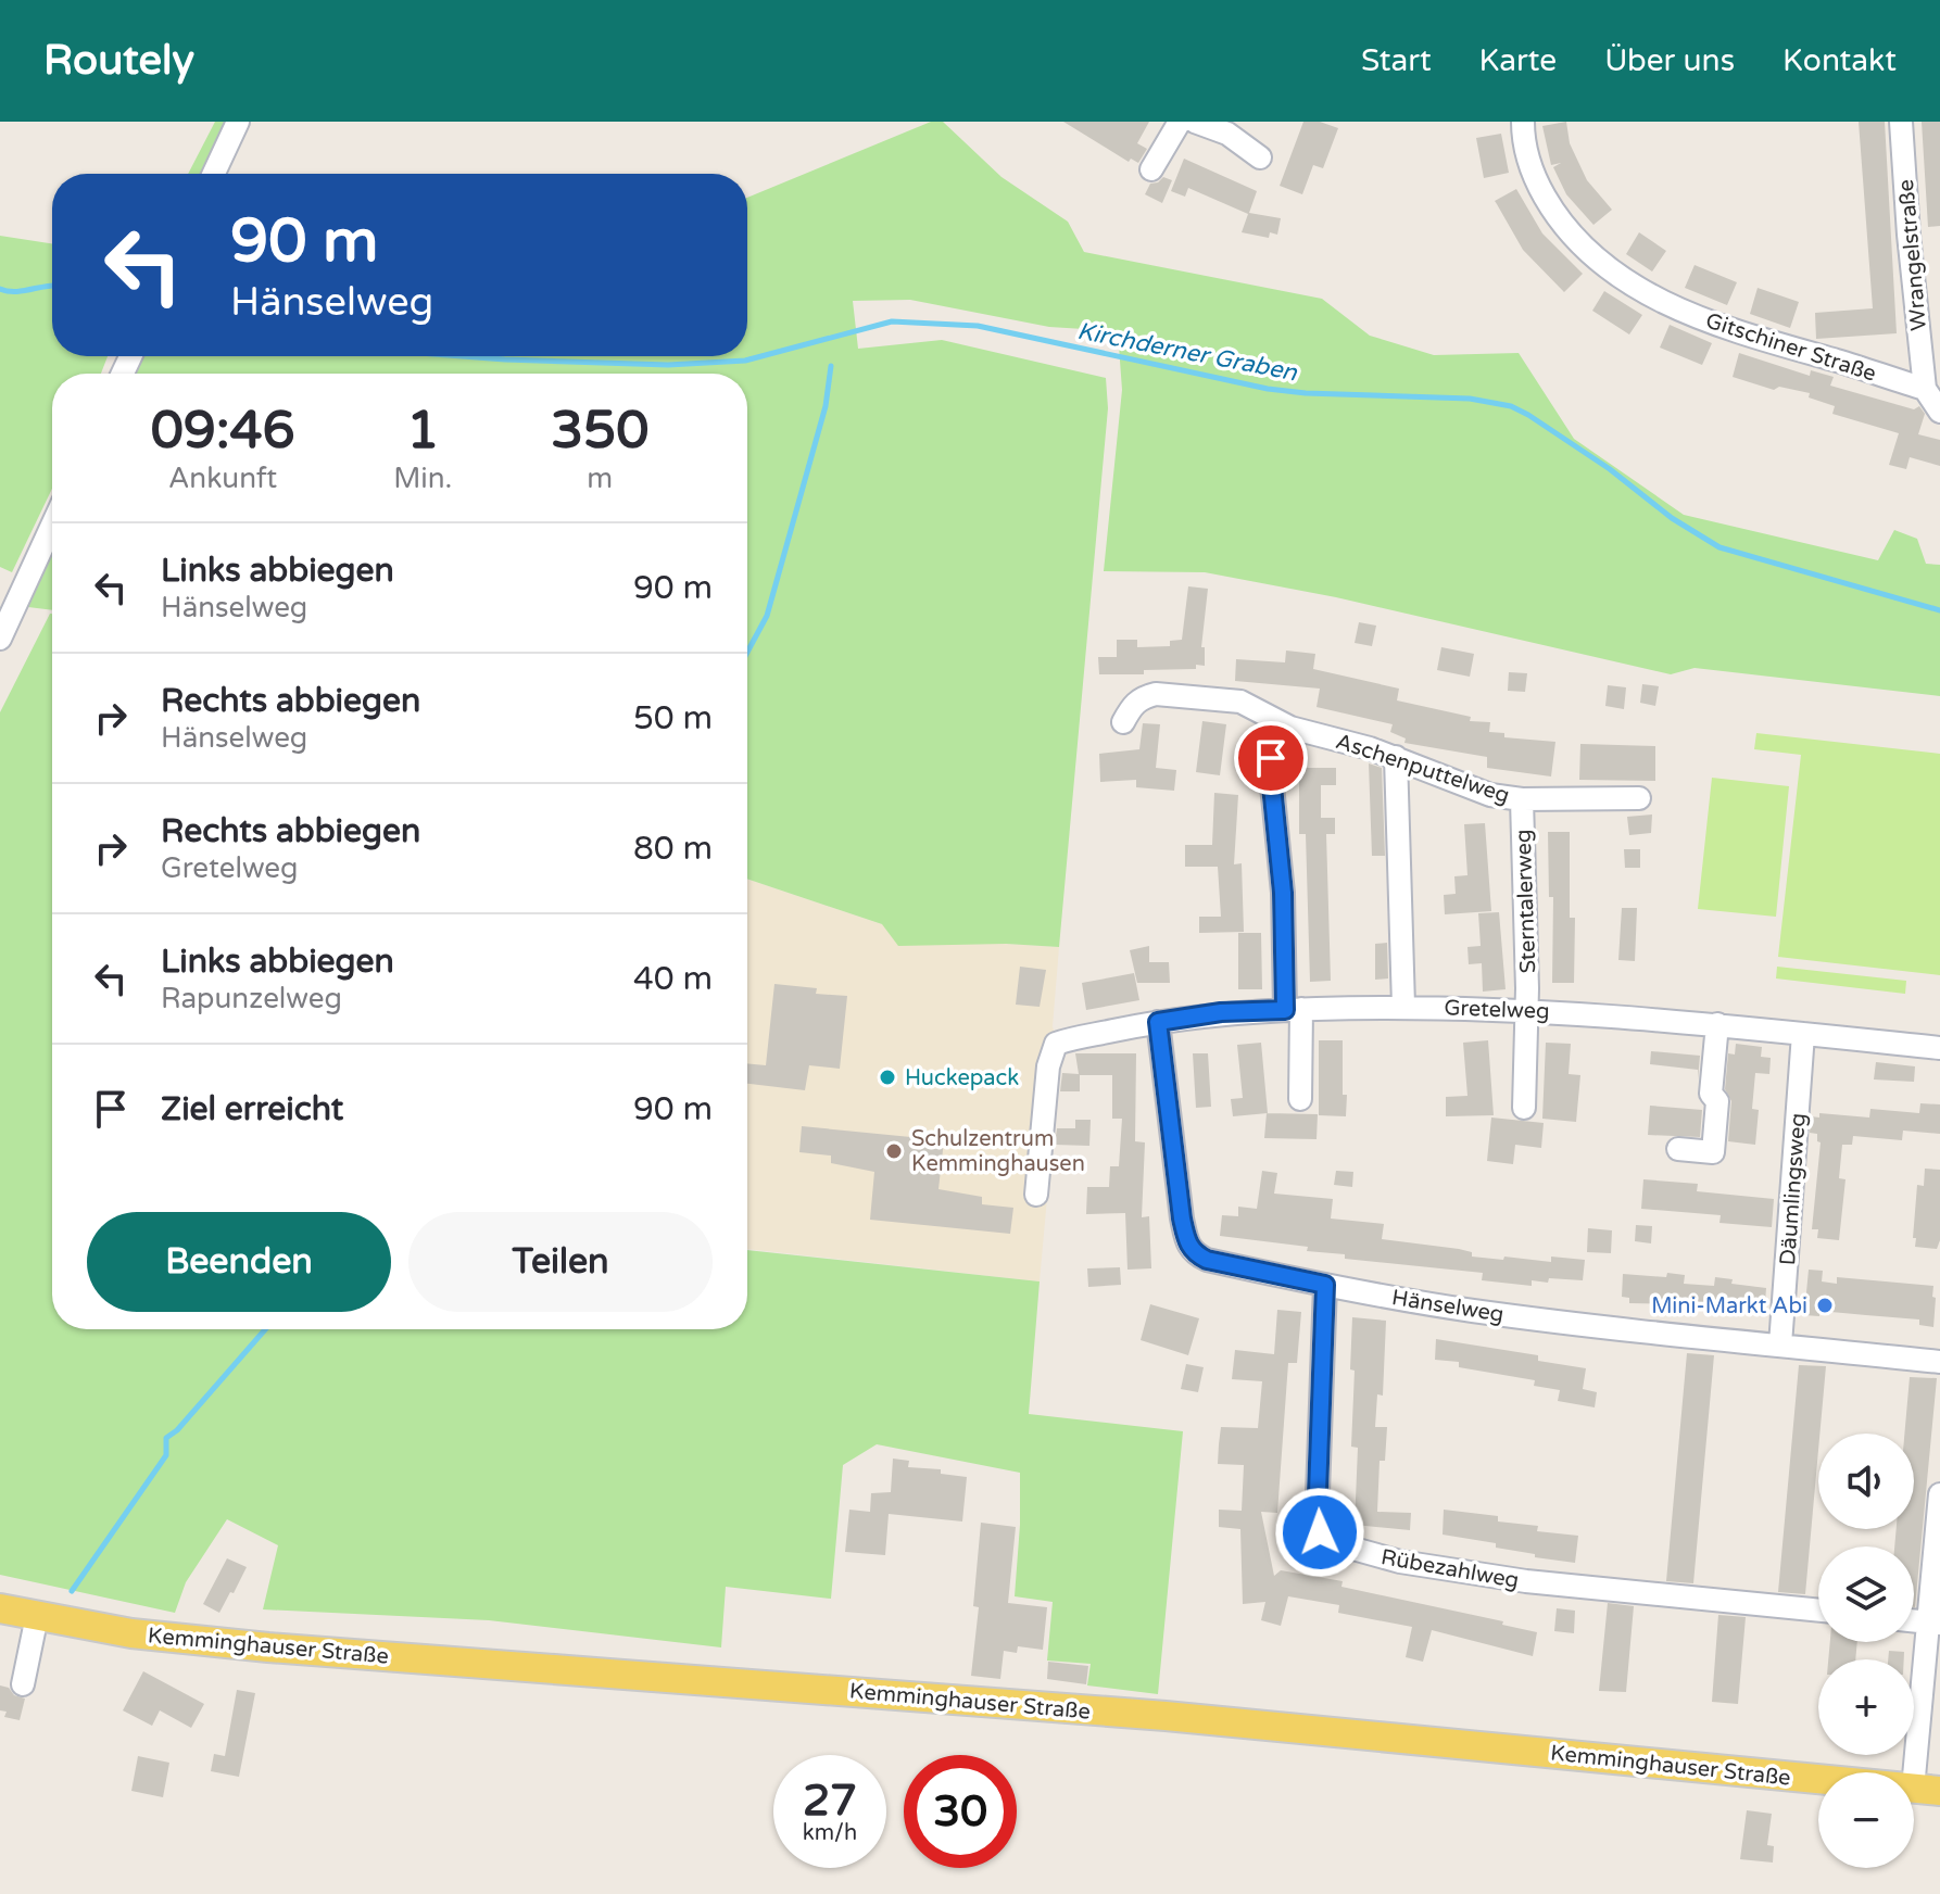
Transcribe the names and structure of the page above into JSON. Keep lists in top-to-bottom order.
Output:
{
  "streets": {
    "main road": ["Kemminghauser Straße"],
    "street": [
      "Wrangelstraße",
      "Gitschiner Straße",
      "Aschenputtelweg",
      "Sterntalerweg",
      "Gretelweg",
      "Däumlingsweg",
      "Hänselweg",
      "Rübezahlweg"
    ]
  },
  "crossings": [
    ["Wrangelstraße", "Gitschiner Straße"],
    ["Aschenputtelweg", "Sterntalerweg"],
    ["Sterntalerweg", "Gretelweg"],
    ["Gretelweg", "Däumlingsweg"],
    ["Gretelweg", "Hänselweg"],
    ["Däumlingsweg", "Hänselweg"],
    ["Hänselweg", "Rübezahlweg"]
  ],
  "water": ["Kirchderner Graben"],
  "places": ["Huckepack", "Schulzentrum Kemminghausen", "Mini-Markt Abi"],
  "page": {
    "header": "Routely",
    "nav": [
      "Start",
      "Karte",
      "Über uns",
      "Kontakt"
    ],
    "turn": ["90 m", "Hänselweg"],
    "eta": [
      "09:46",
      "Ankunft",
      "1",
      "Min.",
      "350",
      "m"
    ],
    "list": [
      {
        "name": "Links abbiegen",
        "note": "Hänselweg",
        "value": "90 m"
      },
      {
        "name": "Rechts abbiegen",
        "note": "Hänselweg",
        "value": "50 m"
      },
      {
        "name": "Rechts abbiegen",
        "note": "Gretelweg",
        "value": "80 m"
      },
      {
        "name": "Links abbiegen",
        "note": "Rapunzelweg",
        "value": "40 m"
      },
      {
        "name": "Ziel erreicht",
        "value": "90 m"
      }
    ],
    "buttons": ["Beenden", "Teilen"],
    "map_buttons": ["+", "−"],
    "speed": "27 km/h",
    "limit": "30"
  }
}
